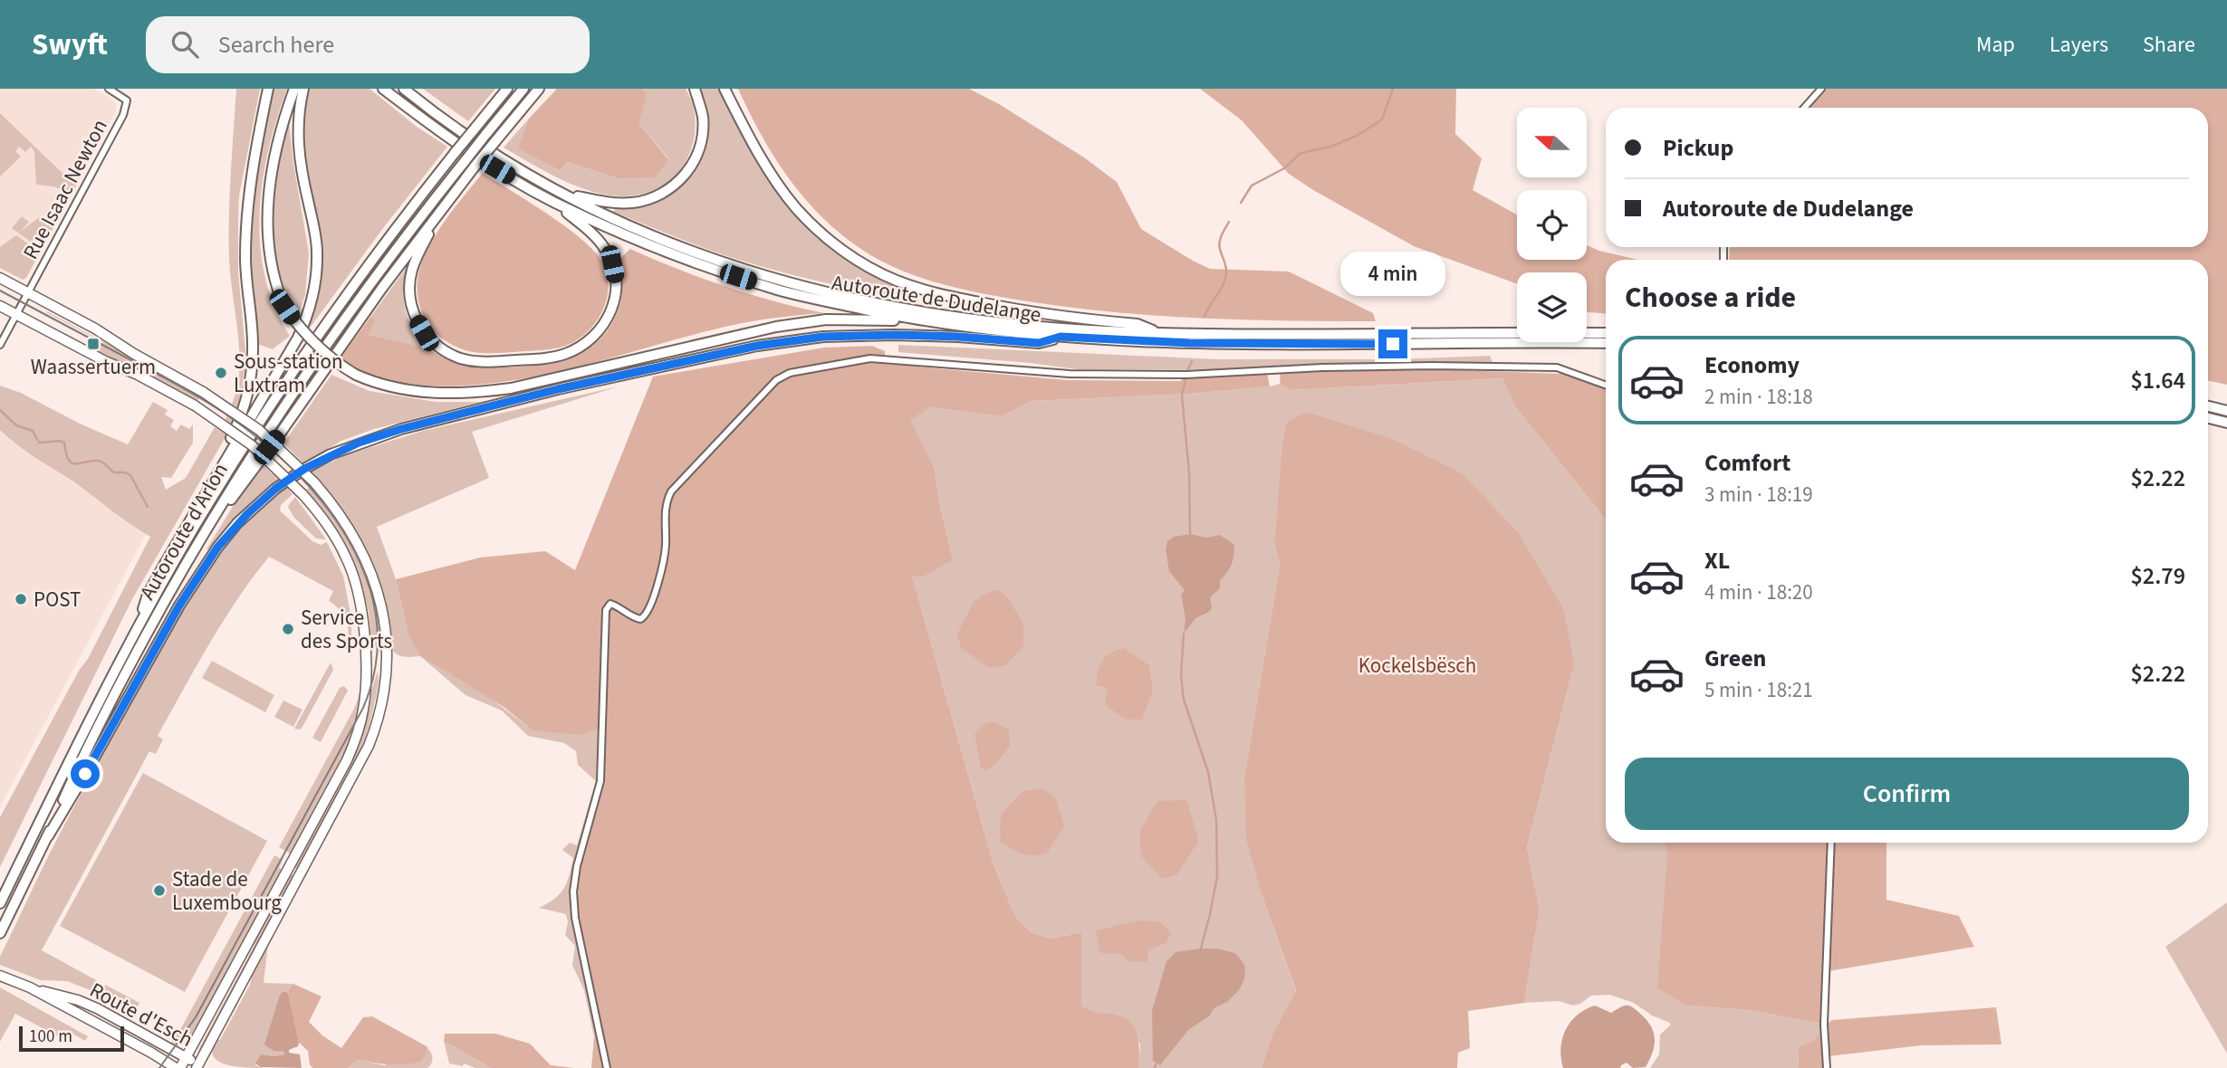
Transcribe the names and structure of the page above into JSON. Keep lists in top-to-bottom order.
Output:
{
  "streets": {
    "highway": ["Autoroute de Dudelange", "Autoroute d'Arlon"],
    "main road": ["Route d'Esch"],
    "street": ["Rue Isaac Newton"]
  },
  "parks": ["Kockelsbësch"],
  "places": {
    "transit": ["Waassertuerm"],
    "other": [
      "Sous-station Luxtram",
      "POST",
      "Service des Sports",
      "Stade de Luxembourg"
    ]
  },
  "scale_bar": "100 m",
  "north": "left",
  "page": {
    "header": "Swyft",
    "search": "Search here",
    "nav": ["Map", "Layers", "Share"],
    "banner": ["Pickup", "Autoroute de Dudelange"],
    "bubble": "4 min",
    "heading": "Choose a ride",
    "list": [
      {
        "name": "Economy",
        "note": "2 min · 18:18",
        "value": "$1.64"
      },
      {
        "name": "Comfort",
        "note": "3 min · 18:19",
        "value": "$2.22"
      },
      {
        "name": "XL",
        "note": "4 min · 18:20",
        "value": "$2.79"
      },
      {
        "name": "Green",
        "note": "5 min · 18:21",
        "value": "$2.22"
      }
    ],
    "buttons": "Confirm",
    "scale": "100 m"
  }
}
